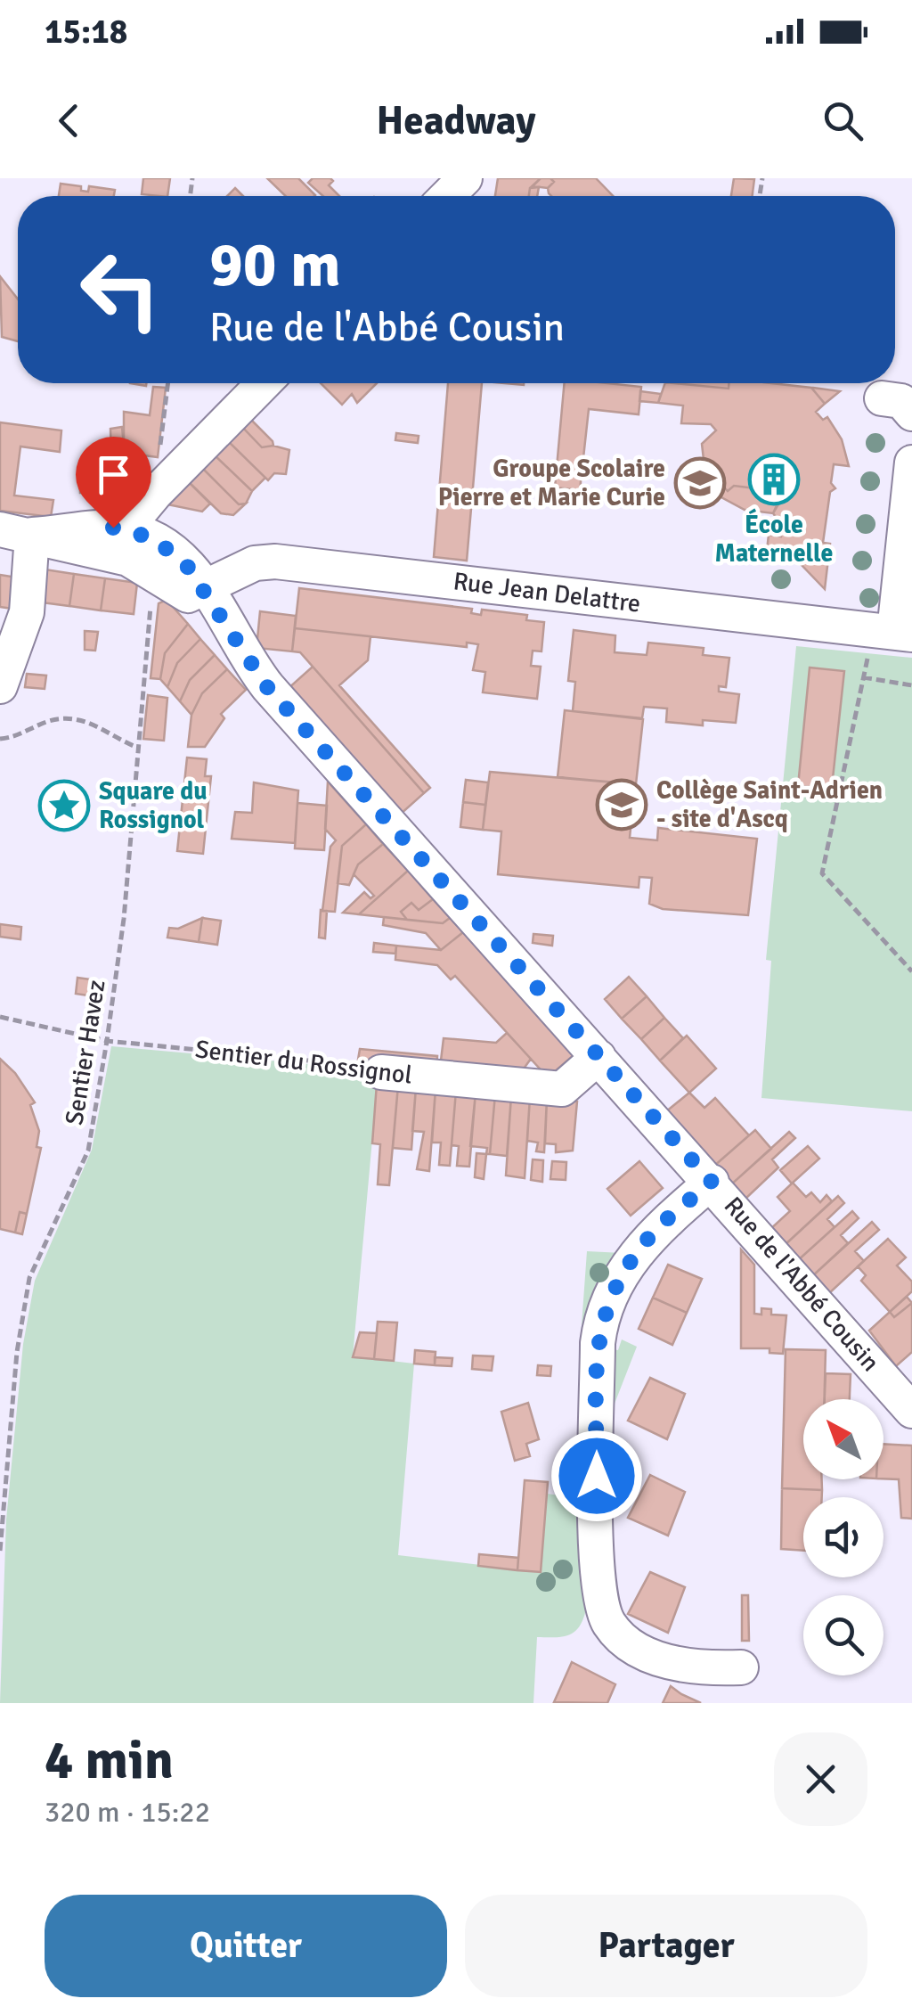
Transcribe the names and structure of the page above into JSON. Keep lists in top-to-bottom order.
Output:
{
  "streets": {
    "street": ["Rue Jean Delattre", "Sentier du Rossignol", "Rue de l'Abbé Cousin"],
    "path": ["Sentier Havez"]
  },
  "crossings": [
    ["Rue Jean Delattre", "Rue de l'Abbé Cousin"],
    ["Sentier Havez", "Sentier du Rossignol"],
    ["Sentier du Rossignol", "Rue de l'Abbé Cousin"]
  ],
  "places": {
    "building": ["École Maternelle"],
    "school or university": ["Groupe Scolaire Pierre et Marie Curie", "Collège Saint-Adrien - site d'Ascq"],
    "place": ["Square du Rossignol"]
  },
  "north": "top left",
  "page": {
    "status": "15:18",
    "header": "Headway",
    "turn": ["90 m", "Rue de l'Abbé Cousin"],
    "heading": ["4 min", "320 m · 15:22"],
    "buttons": ["Quitter", "Partager"]
  }
}
